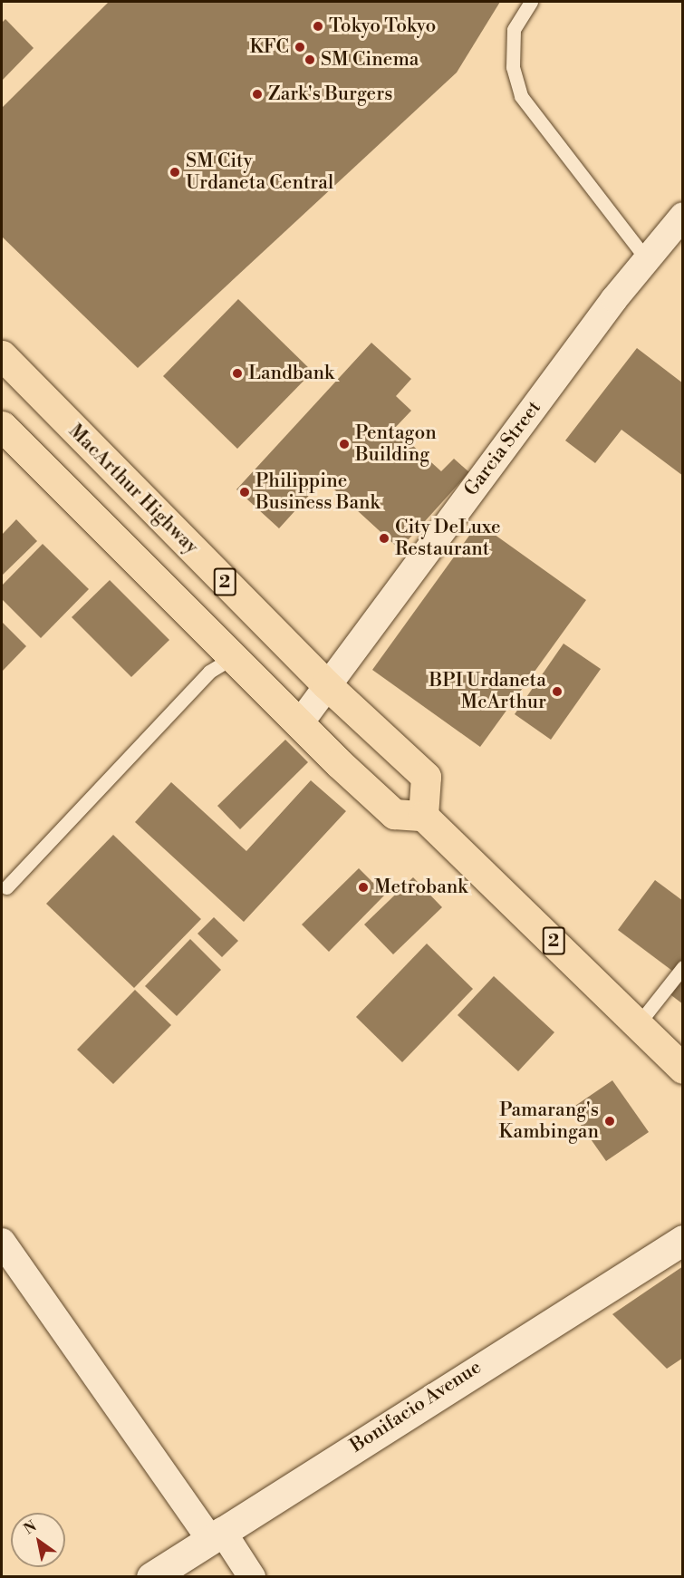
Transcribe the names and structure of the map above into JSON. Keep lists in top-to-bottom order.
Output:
{
  "streets": {
    "main road": ["MacArthur Highway", "2"],
    "street": ["Garcia Street", "Bonifacio Avenue"]
  },
  "crossings": [
    ["Garcia Street", "MacArthur Highway"],
    ["MacArthur Highway", "2"]
  ],
  "places": [
    "Tokyo Tokyo",
    "KFC",
    "SM Cinema",
    "Zark's Burgers",
    "SM City Urdaneta Central",
    "Landbank",
    "Pentagon Building",
    "Philippine Business Bank",
    "City DeLuxe Restaurant",
    "BPI Urdaneta McArthur",
    "Metrobank",
    "Pamarang's Kambingan"
  ],
  "north": "top left"
}
